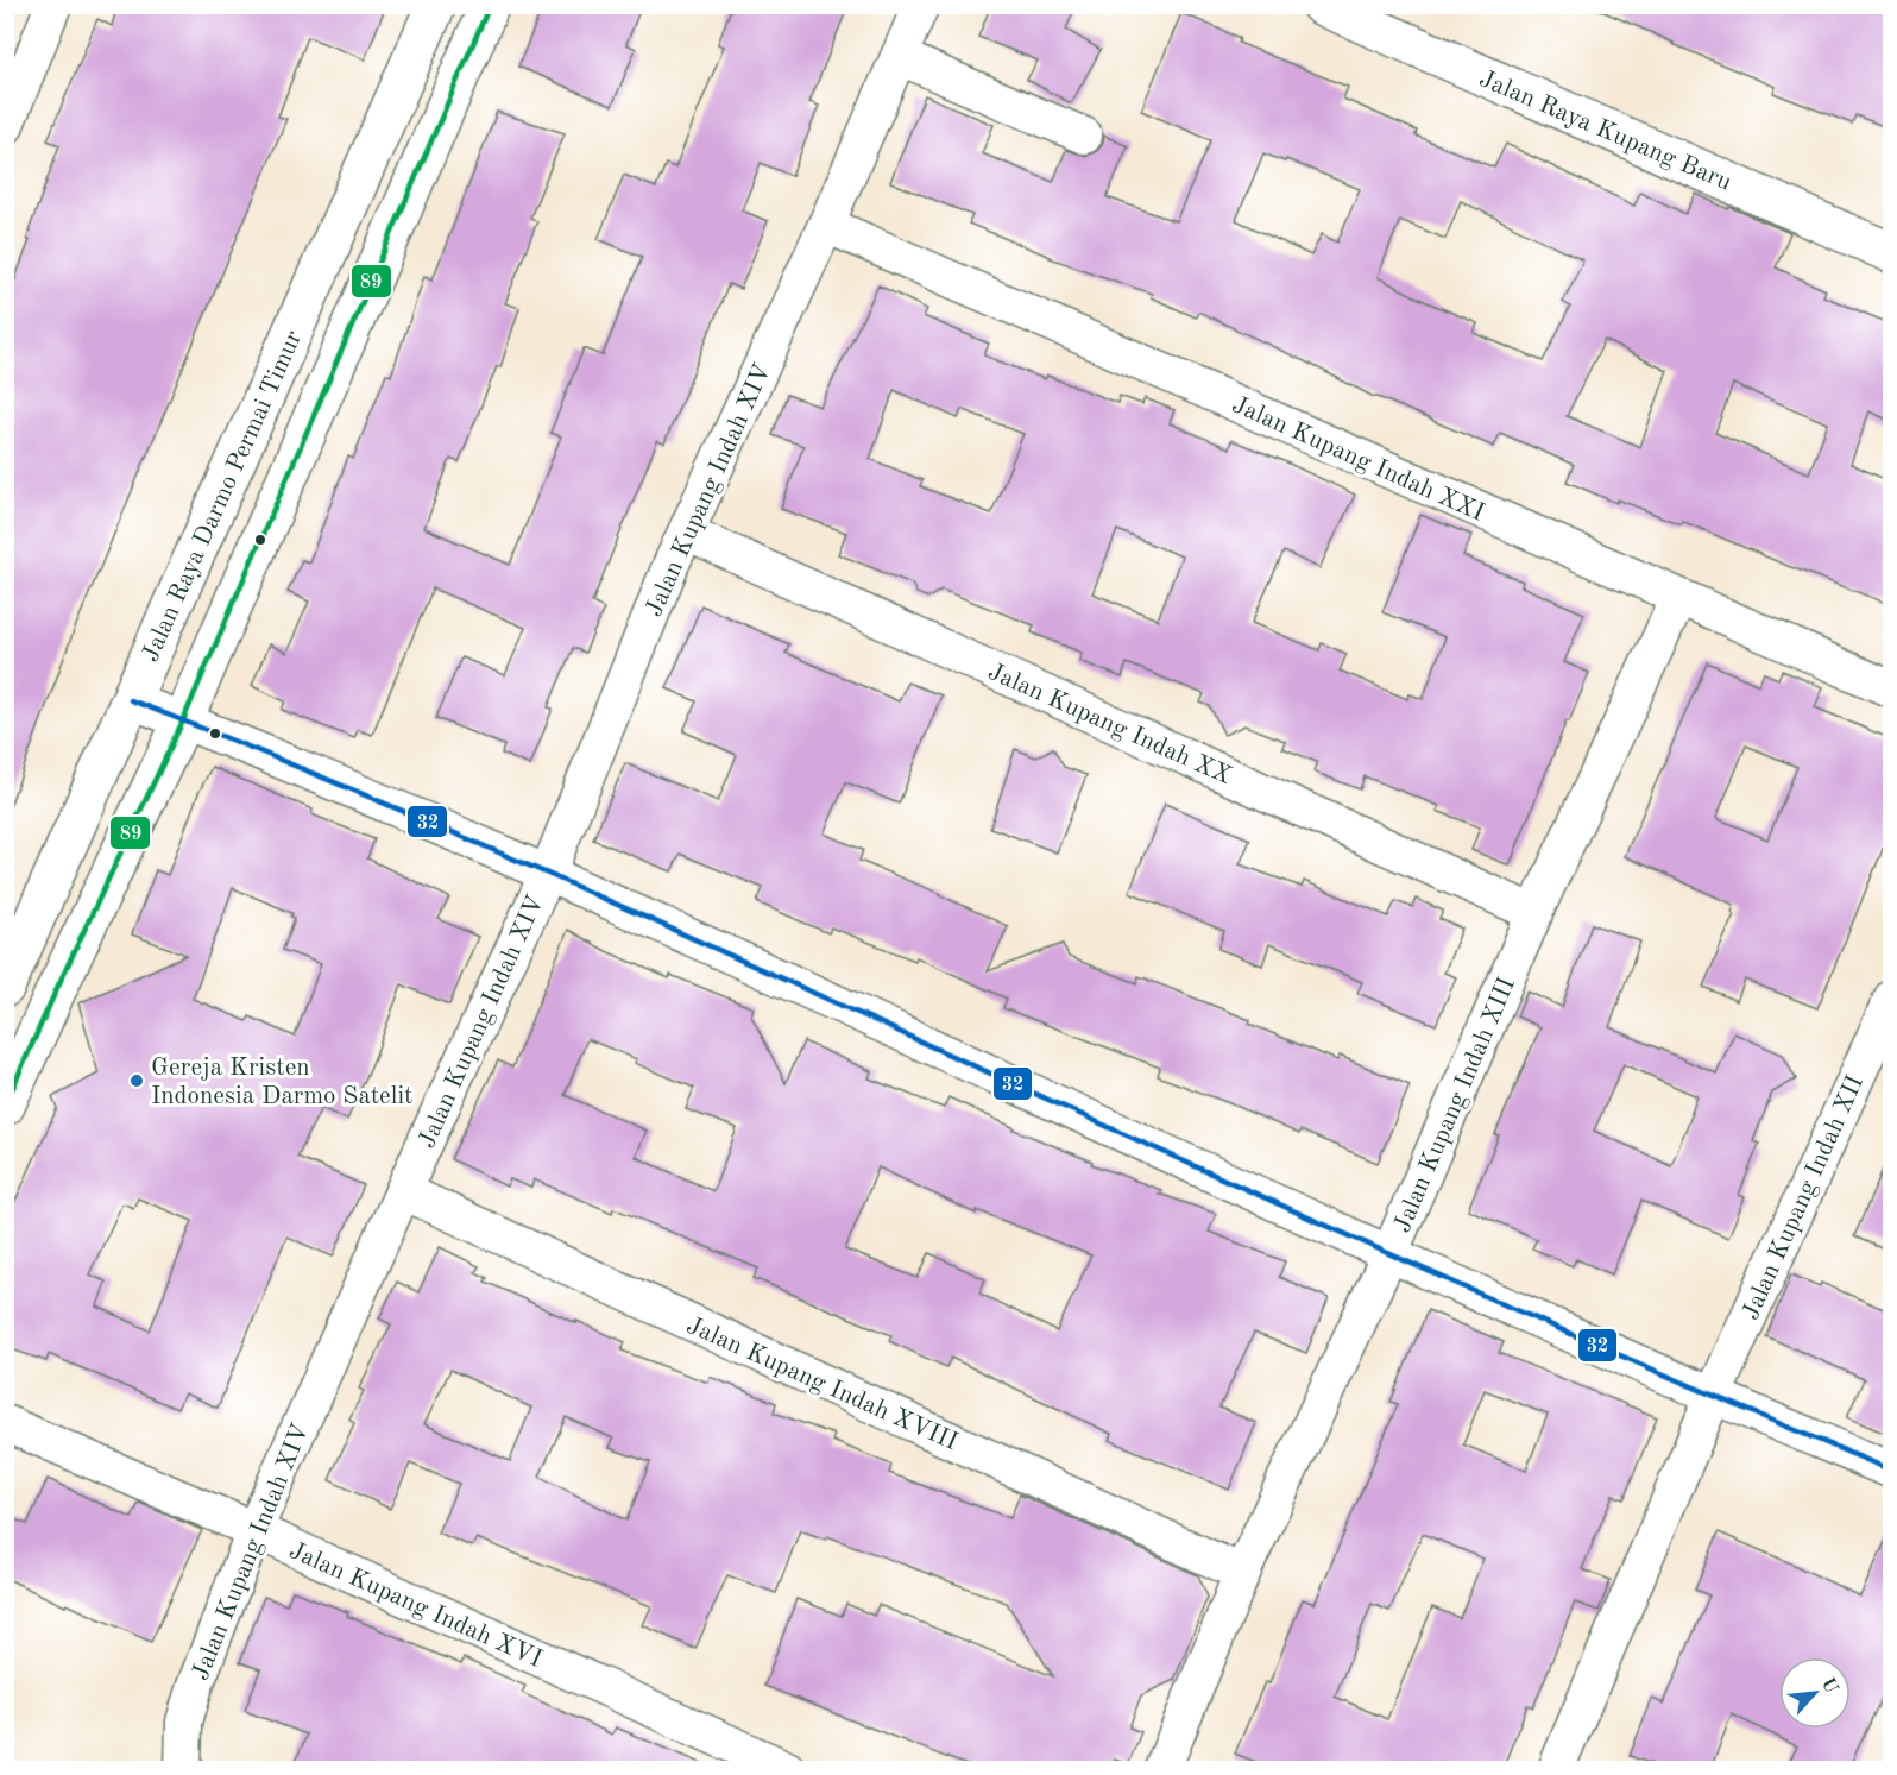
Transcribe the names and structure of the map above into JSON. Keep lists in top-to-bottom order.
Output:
{
  "streets": {
    "main road": ["Jalan Raya Kupang Baru", "Jalan Raya Darmo Permai Timur"],
    "street": [
      "Jalan Kupang Indah XXI",
      "Jalan Kupang Indah XIV",
      "Jalan Kupang Indah XX",
      "Jalan Kupang Indah XIII",
      "Jalan Kupang Indah XII",
      "Jalan Kupang Indah XVIII",
      "Jalan Kupang Indah XVI"
    ]
  },
  "crossings": [
    ["Jalan Kupang Indah XXI", "Jalan Kupang Indah XIV"],
    ["Jalan Kupang Indah XXI", "Jalan Kupang Indah XIII"],
    ["Jalan Kupang Indah XIV", "Jalan Kupang Indah XX"],
    ["Jalan Kupang Indah XIV", "Jalan Kupang Indah XVIII"],
    ["Jalan Kupang Indah XIV", "Jalan Kupang Indah XVI"],
    ["Jalan Kupang Indah XX", "Jalan Kupang Indah XIII"],
    ["Jalan Kupang Indah XIII", "Jalan Kupang Indah XVIII"]
  ],
  "places": ["Gereja Kristen Indonesia Darmo Satelit"],
  "lines": ["transit line 89", "transit line 32"],
  "north": "top right"
}
